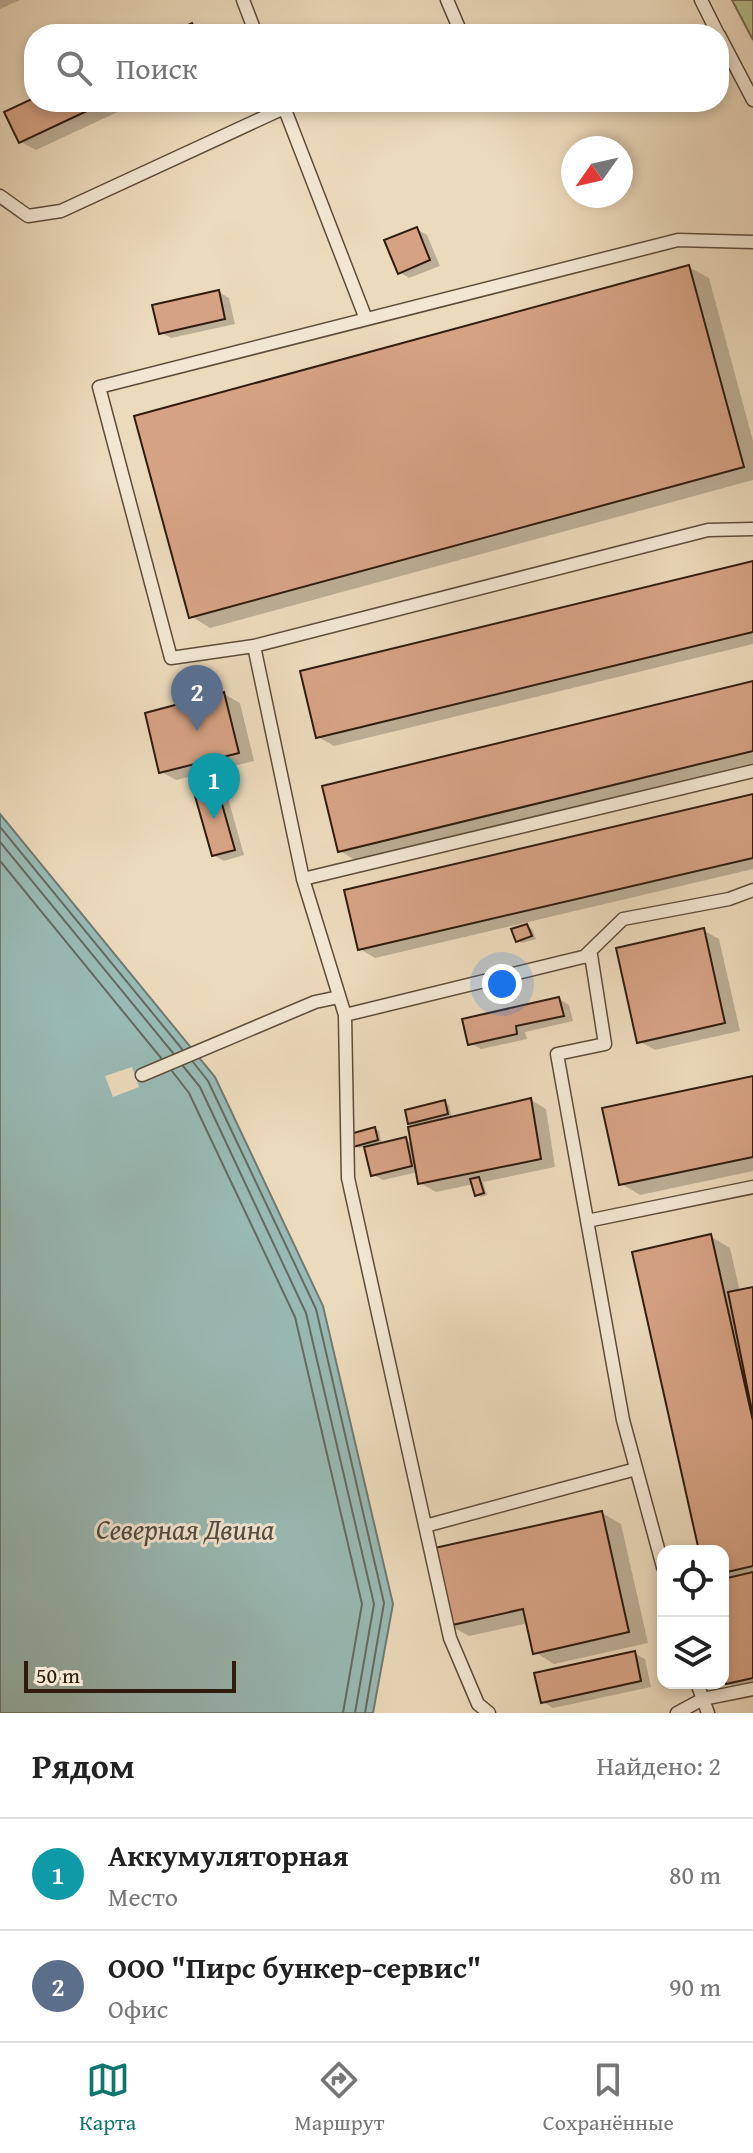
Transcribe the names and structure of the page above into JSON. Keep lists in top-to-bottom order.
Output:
{
  "water": ["Северная Двина"],
  "scale_bar": "50 m",
  "north": "bottom left",
  "page": {
    "search": "Поиск",
    "pins": ["2", "1"],
    "scale": "50 m",
    "heading": ["Рядом", "Найдено: 2"],
    "list": [
      {
        "mark": "1",
        "name": "Аккумуляторная",
        "note": "Место",
        "value": "80 m"
      },
      {
        "mark": "2",
        "name": "ООО \"Пирс бункер-сервис\"",
        "note": "Офис",
        "value": "90 m"
      }
    ],
    "nav": ["Карта", "Маршрут", "Сохранённые"]
  }
}
